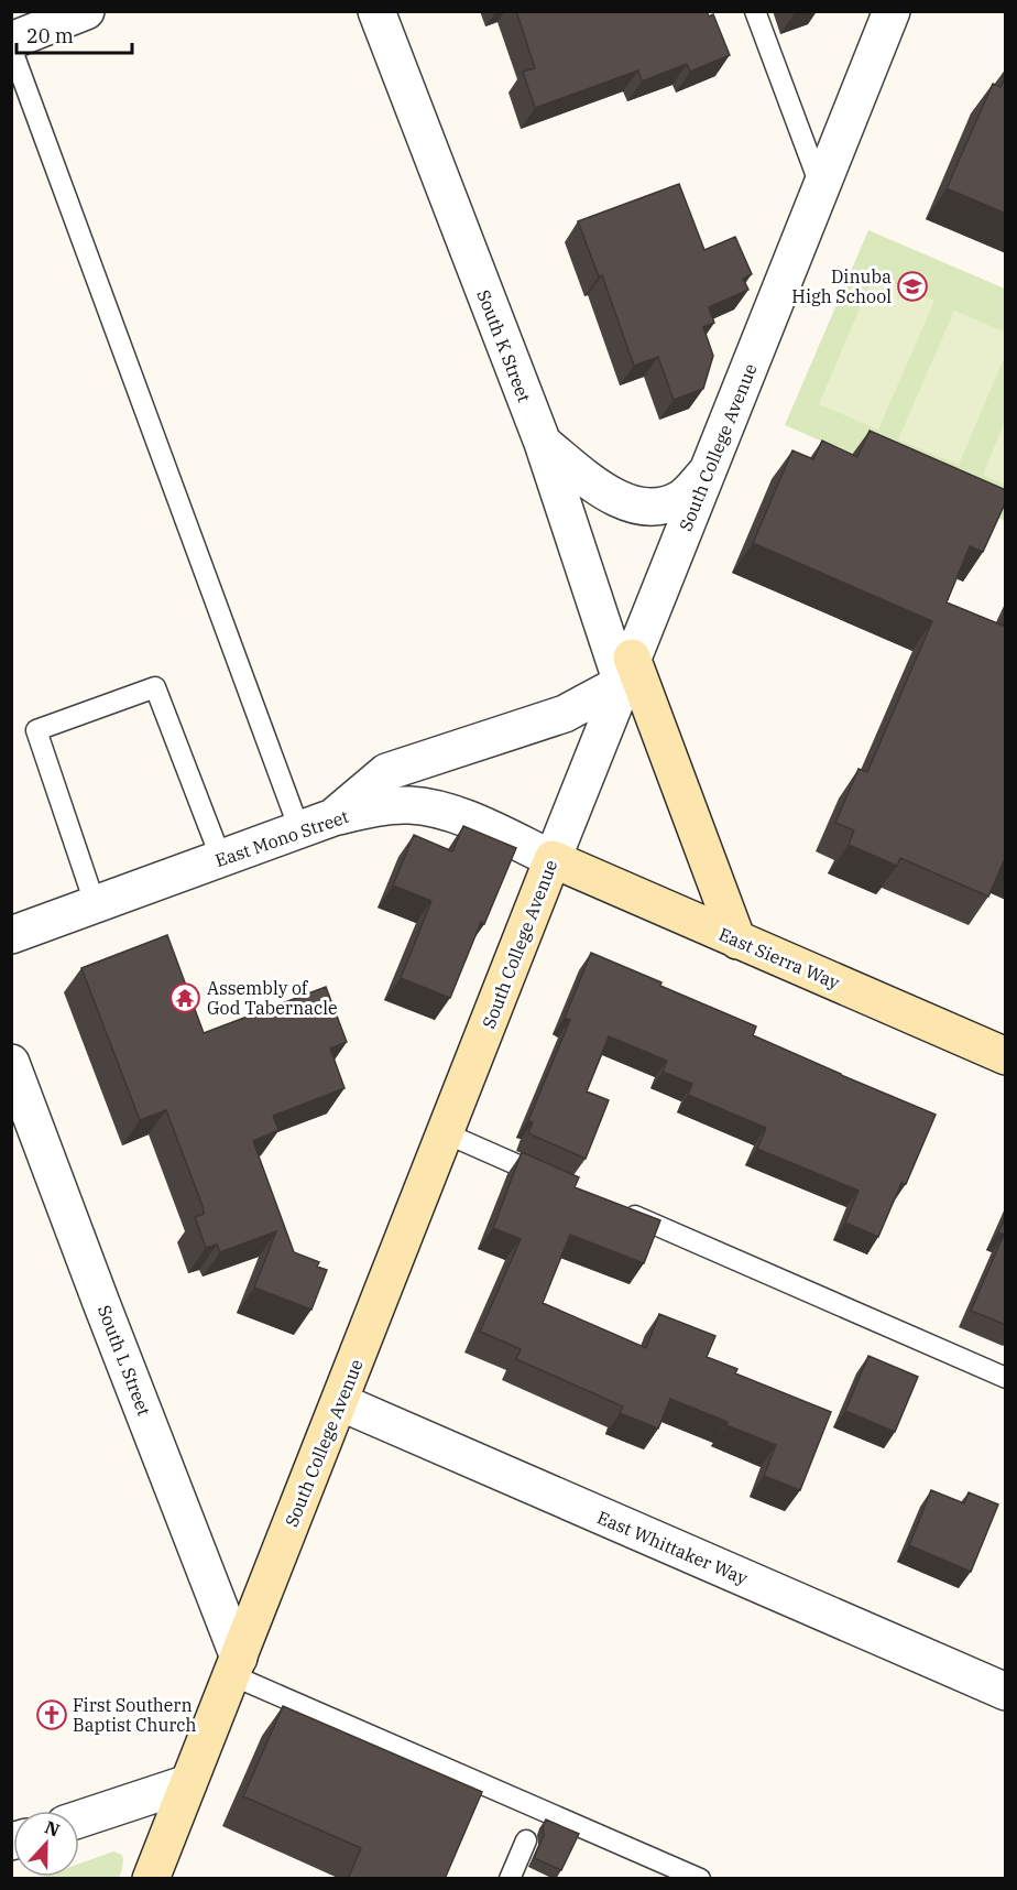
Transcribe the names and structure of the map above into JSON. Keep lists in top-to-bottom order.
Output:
{
  "streets": {
    "street": [
      "South K Street",
      "South College Avenue",
      "East Mono Street",
      "East Sierra Way",
      "South L Street",
      "East Whittaker Way"
    ]
  },
  "crossings": [
    ["South K Street", "South College Avenue"],
    ["South College Avenue", "East Mono Street"],
    ["South College Avenue", "East Sierra Way"],
    ["South College Avenue", "South L Street"],
    ["South College Avenue", "East Whittaker Way"],
    ["East Mono Street", "East Sierra Way"]
  ],
  "places": {
    "school or university": ["Dinuba High School"],
    "temple": ["Assembly of God Tabernacle"],
    "church": ["First Southern Baptist Church"]
  },
  "scale_bar": "20 m",
  "north": "top"
}
